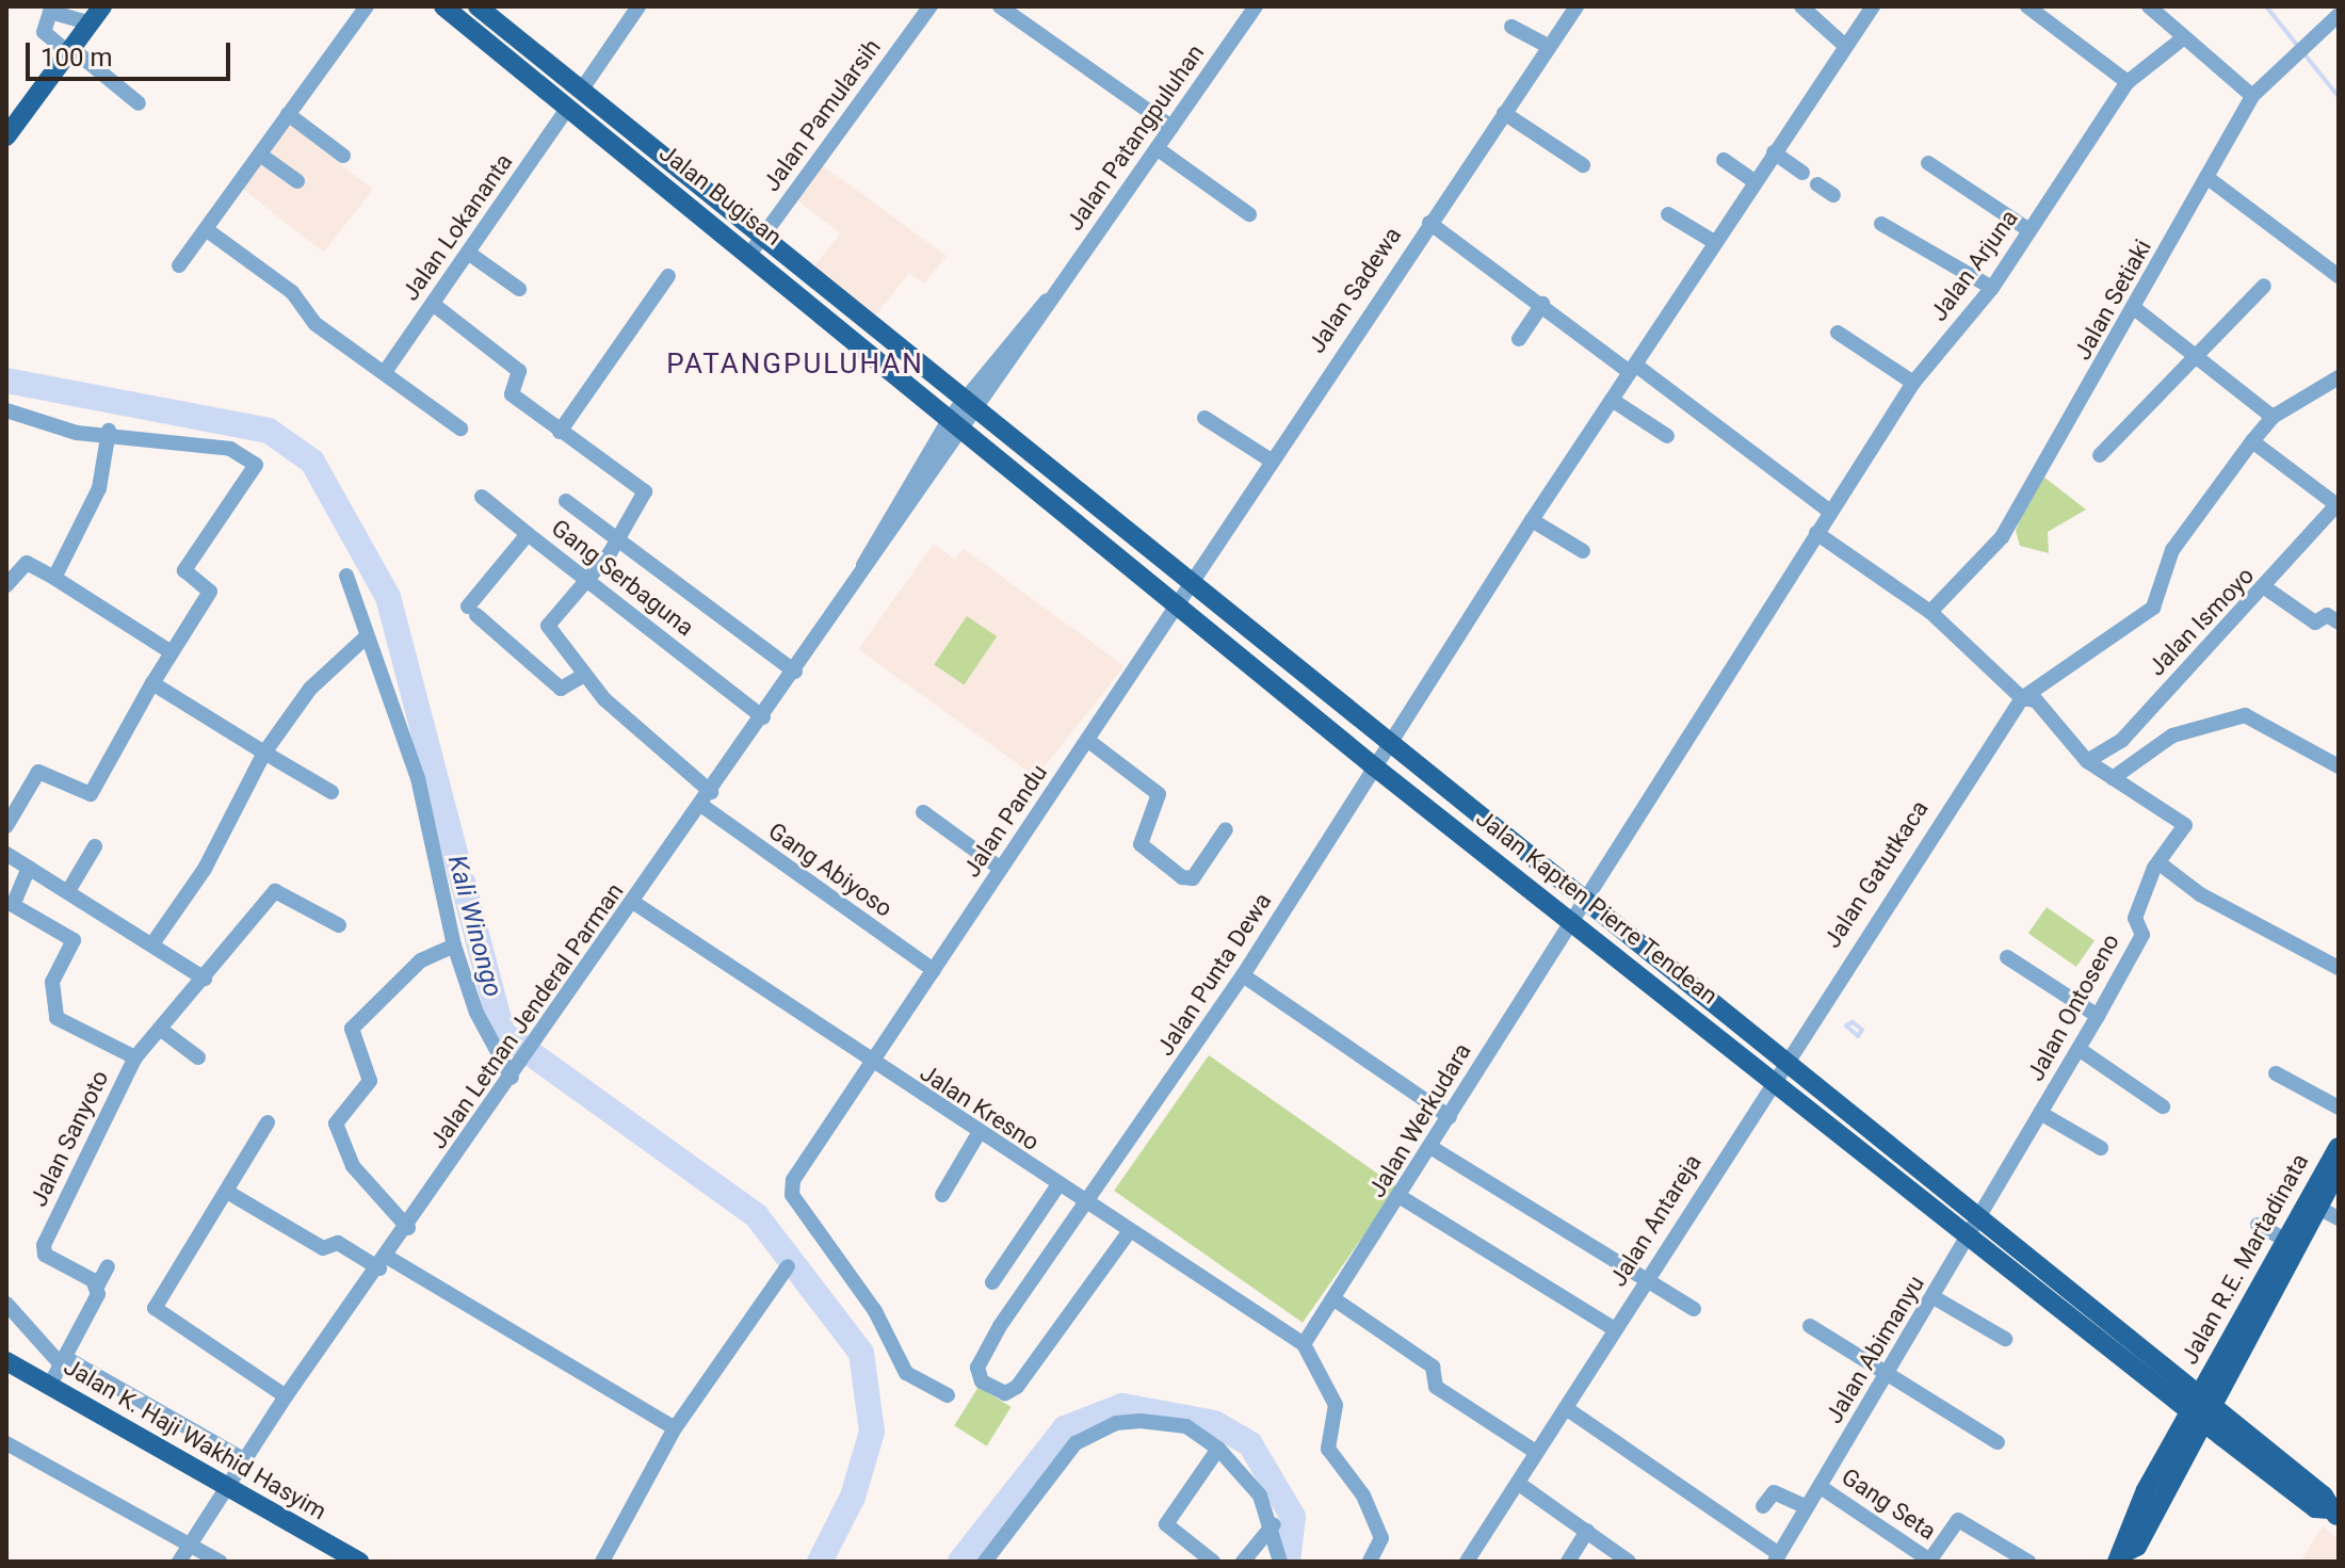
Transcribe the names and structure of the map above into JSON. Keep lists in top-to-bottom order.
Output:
{
  "streets": {
    "main road": [
      "Jalan Bugisan",
      "Jalan Kapten Pierre Tendean",
      "Jalan R.E. Martadinata",
      "Jalan K. Haji Wakhid Hasyim"
    ],
    "street": [
      "Jalan Pamularsih",
      "Jalan Patangpuluhan",
      "Jalan Lokananta",
      "Jalan Arjuna",
      "Jalan Sadewa",
      "Jalan Setiaki",
      "Gang Serbaguna",
      "Jalan Ismoyo",
      "Jalan Pandu",
      "Gang Abiyoso",
      "Jalan Gatutkaca",
      "Jalan Punta Dewa",
      "Jalan Ontoseno",
      "Jalan Letnan Jenderal Parman",
      "Jalan Kresno",
      "Jalan Werkudara",
      "Jalan Sanyoto",
      "Jalan Antareja",
      "Jalan Abimanyu",
      "Gang Seta"
    ]
  },
  "crossings": [
    ["Jalan Pamularsih", "Jalan Bugisan"],
    ["Jalan Patangpuluhan", "Jalan Bugisan"],
    ["Jalan Patangpuluhan", "Jalan Kapten Pierre Tendean"],
    ["Jalan Patangpuluhan", "Jalan Letnan Jenderal Parman"],
    ["Jalan Bugisan", "Jalan Lokananta"],
    ["Jalan Bugisan", "Jalan Kapten Pierre Tendean"],
    ["Jalan Bugisan", "Jalan Letnan Jenderal Parman"],
    ["Jalan Arjuna", "Jalan Kapten Pierre Tendean"],
    ["Jalan Arjuna", "Jalan Werkudara"],
    ["Jalan Sadewa", "Jalan Pandu"],
    ["Jalan Sadewa", "Jalan Kapten Pierre Tendean"],
    ["Gang Serbaguna", "Gang Abiyoso"],
    ["Gang Serbaguna", "Jalan Letnan Jenderal Parman"],
    ["Jalan Ismoyo", "Jalan Ontoseno"],
    ["Jalan Pandu", "Gang Abiyoso"],
    ["Jalan Pandu", "Jalan Kapten Pierre Tendean"],
    ["Jalan Pandu", "Jalan Kresno"],
    ["Gang Abiyoso", "Jalan Letnan Jenderal Parman"],
    ["Jalan Gatutkaca", "Jalan Kapten Pierre Tendean"],
    ["Jalan Gatutkaca", "Jalan Ontoseno"],
    ["Jalan Gatutkaca", "Jalan Antareja"],
    ["Jalan Kapten Pierre Tendean", "Jalan Punta Dewa"],
    ["Jalan Kapten Pierre Tendean", "Jalan Ontoseno"],
    ["Jalan Kapten Pierre Tendean", "Jalan Letnan Jenderal Parman"],
    ["Jalan Kapten Pierre Tendean", "Jalan Werkudara"],
    ["Jalan Kapten Pierre Tendean", "Jalan Antareja"],
    ["Jalan Kapten Pierre Tendean", "Jalan R.E. Martadinata"],
    ["Jalan Kapten Pierre Tendean", "Jalan Abimanyu"],
    ["Jalan Punta Dewa", "Jalan Kresno"],
    ["Jalan Ontoseno", "Jalan Abimanyu"],
    ["Jalan Letnan Jenderal Parman", "Jalan Kresno"],
    ["Jalan Letnan Jenderal Parman", "Jalan K. Haji Wakhid Hasyim"],
    ["Jalan Kresno", "Jalan Werkudara"],
    ["Jalan Abimanyu", "Gang Seta"]
  ],
  "districts": ["PATANGPULUHAN"],
  "water": ["Kali Winongo"],
  "scale_bar": "100 m"
}
